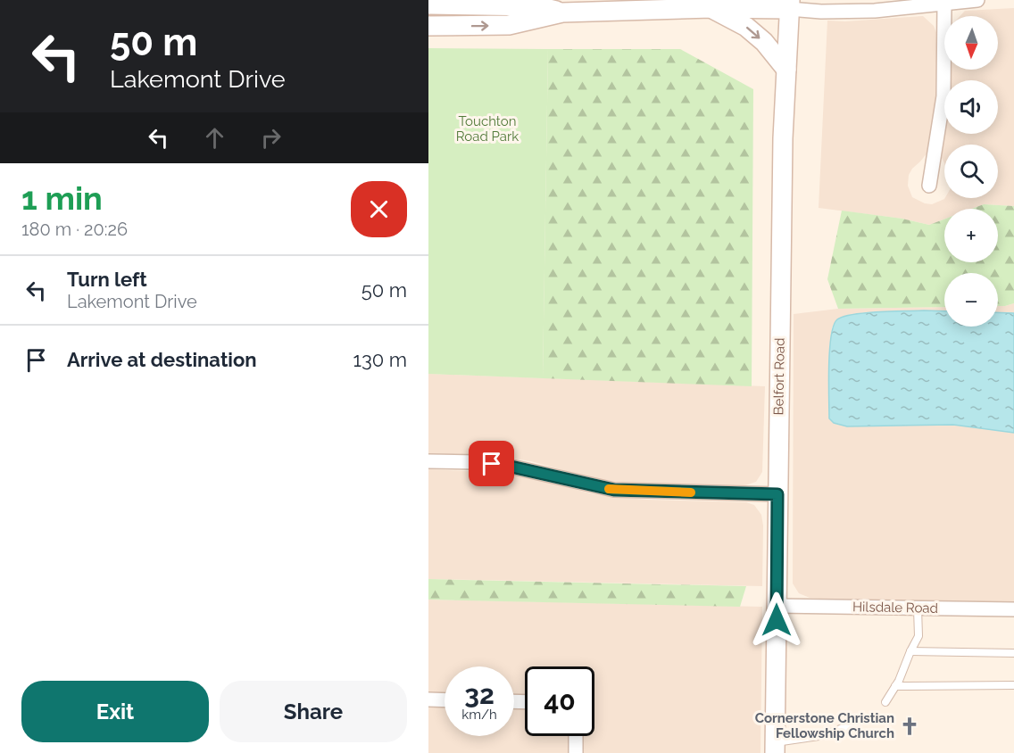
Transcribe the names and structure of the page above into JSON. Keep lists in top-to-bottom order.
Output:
{
  "streets": {
    "street": ["Belfort Road", "Hilsdale Road"]
  },
  "crossings": [
    ["Belfort Road", "Hilsdale Road"]
  ],
  "parks": ["Touchton Road Park"],
  "places": {
    "church": ["Cornerstone Christian Fellowship Church"]
  },
  "north": "bottom",
  "page": {
    "turn": ["50 m", "Lakemont Drive"],
    "map_buttons": ["+", "−"],
    "heading": ["1 min", "180 m · 20:26"],
    "list": [
      {
        "name": "Turn left",
        "note": "Lakemont Drive",
        "value": "50 m"
      },
      {
        "name": "Arrive at destination",
        "value": "130 m"
      }
    ],
    "speed": "32 km/h",
    "limit": "40",
    "buttons": ["Exit", "Share"]
  }
}
